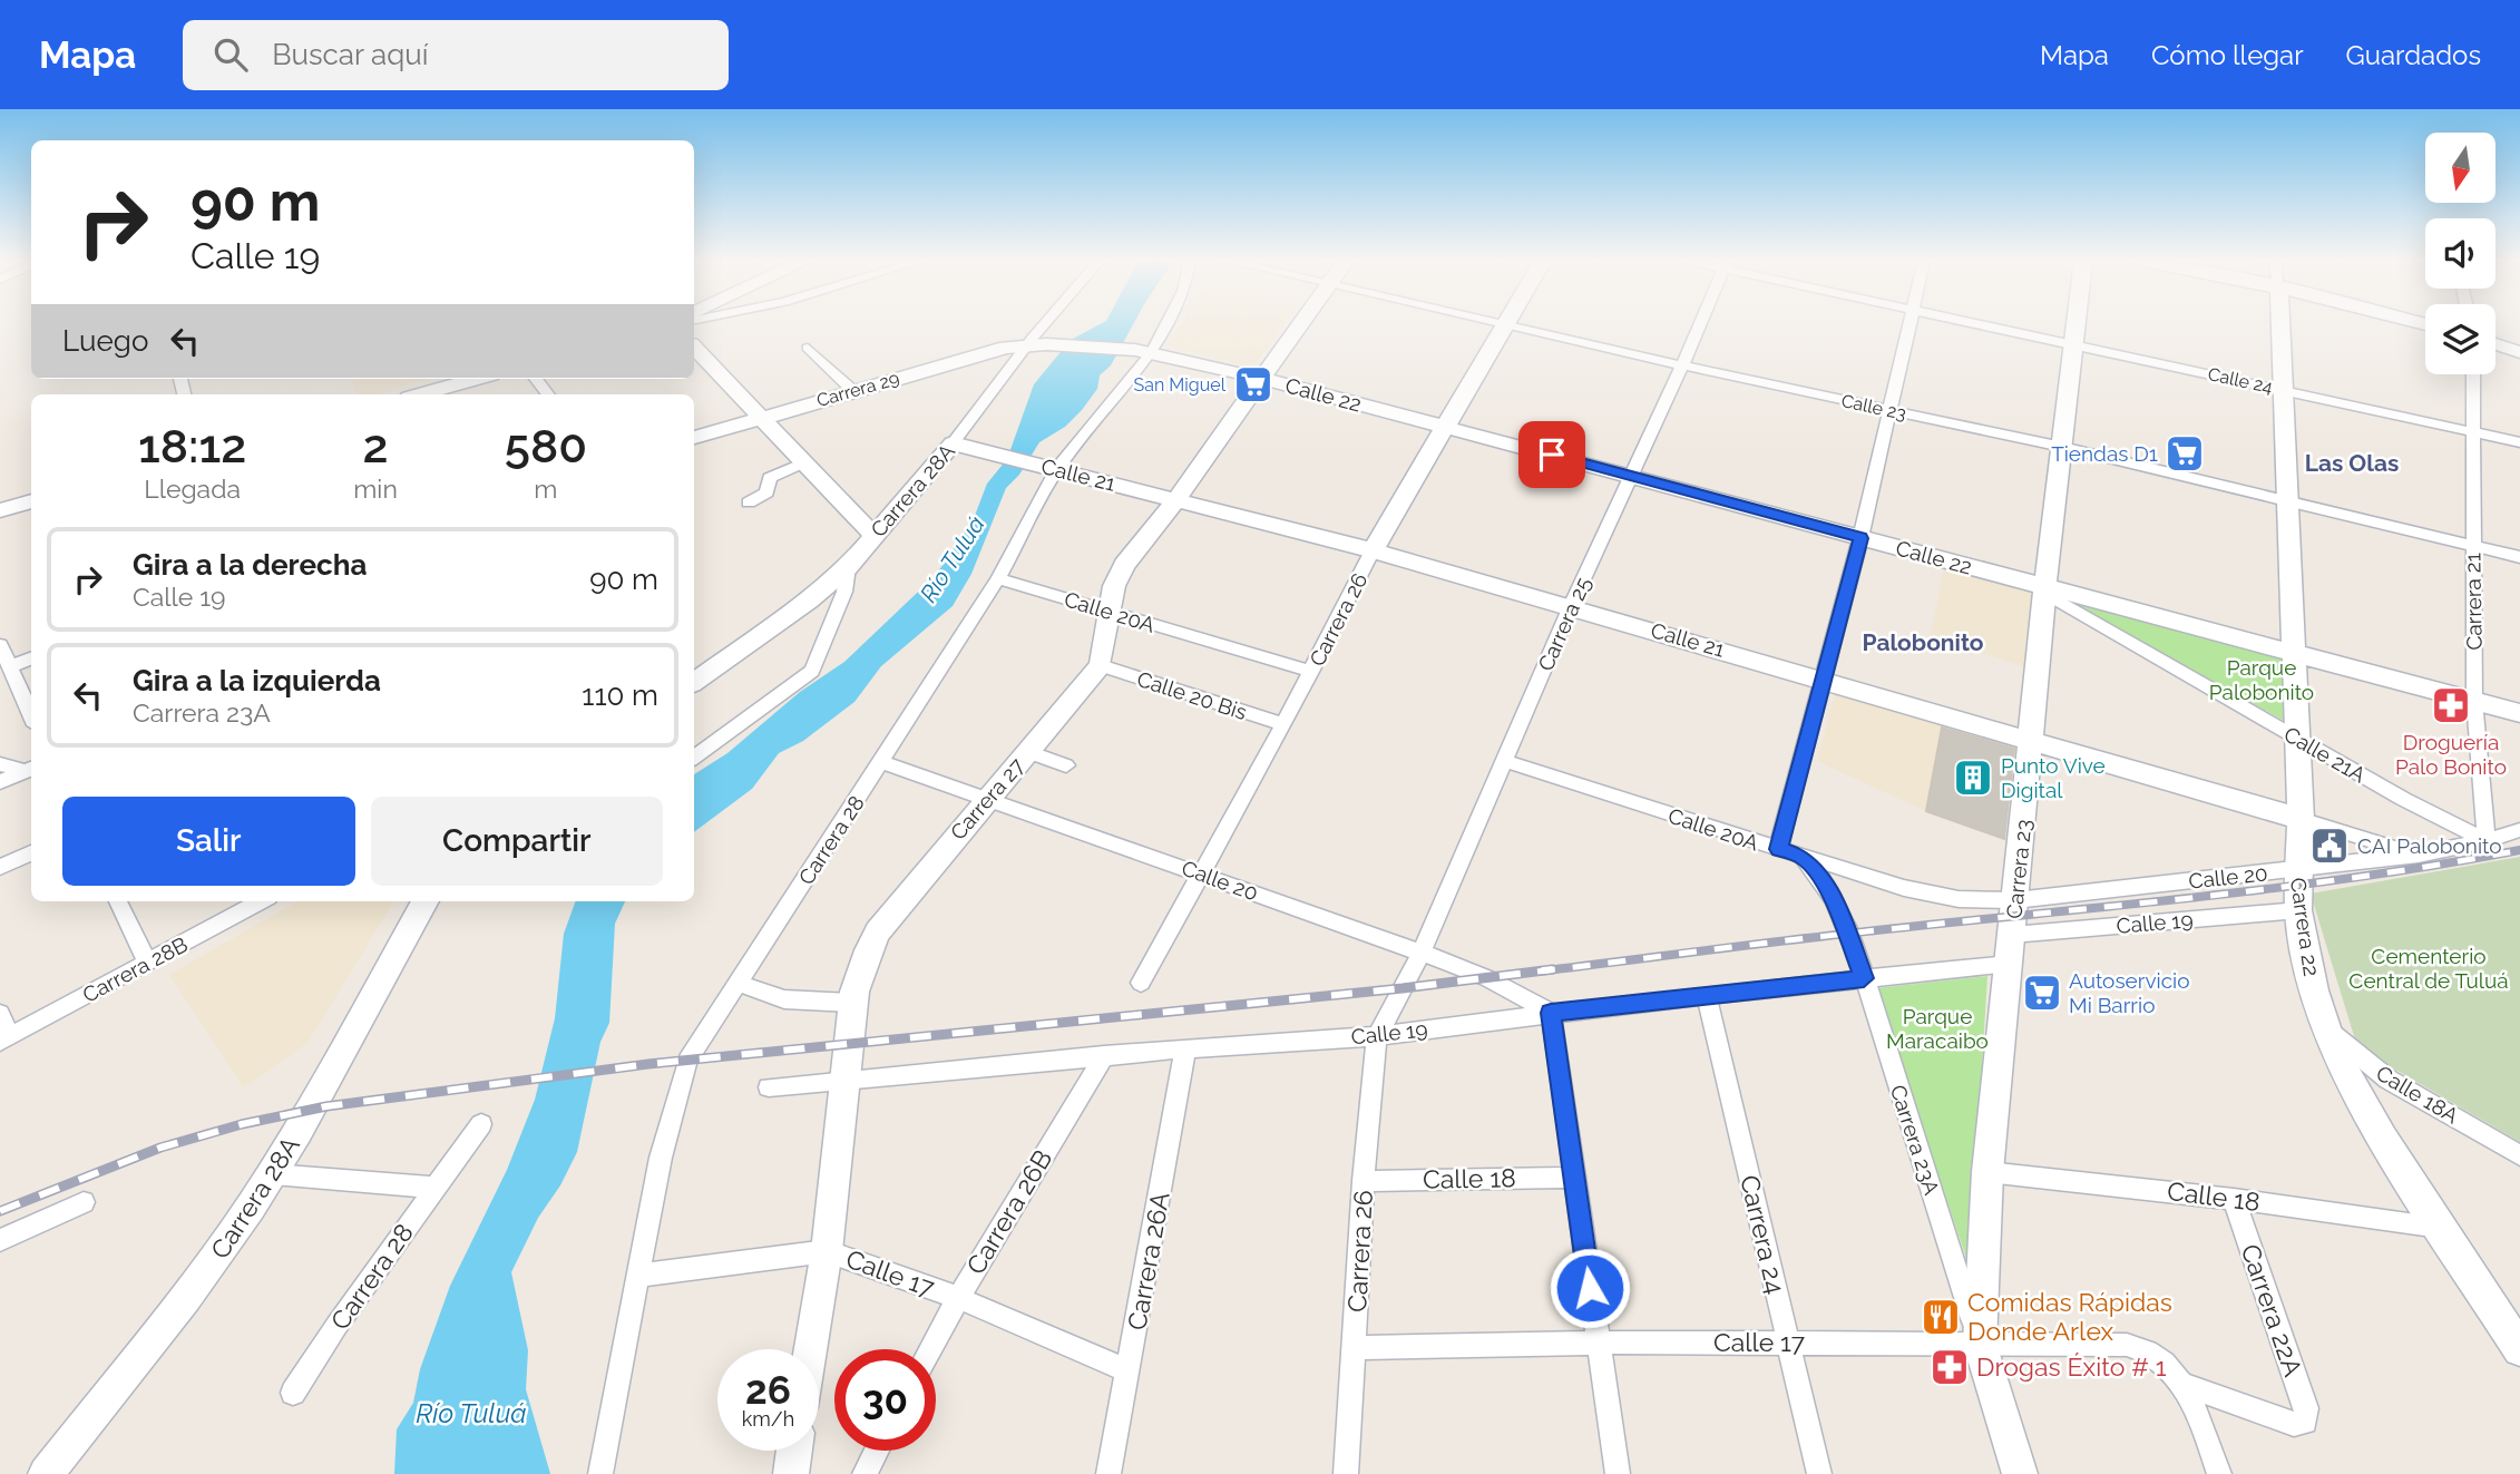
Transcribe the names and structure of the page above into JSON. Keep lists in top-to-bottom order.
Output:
{
  "streets": {
    "street": [
      "Calle 24",
      "Carrera 29",
      "Calle 22",
      "Calle 23",
      "Calle 21",
      "Carrera 28A",
      "Carrera 21",
      "Calle 20A",
      "Carrera 26",
      "Carrera 25",
      "Calle 20 Bis",
      "Calle 21A",
      "Carrera 27",
      "Carrera 28",
      "Carrera 23",
      "Calle 20",
      "Calle 19",
      "Carrera 22",
      "Carrera 28B",
      "Calle 18A",
      "Carrera 23A",
      "Calle 18",
      "Carrera 26B",
      "Carrera 24",
      "Carrera 26A",
      "Calle 17",
      "Carrera 22A"
    ]
  },
  "crossings": [
    ["Calle 24", "Carrera 21"],
    ["Calle 24", "Carrera 23"],
    ["Calle 24", "Carrera 22"],
    ["Carrera 29", "Calle 22"],
    ["Carrera 29", "Carrera 28A"],
    ["Calle 22", "Carrera 28A"],
    ["Calle 22", "Carrera 21"],
    ["Calle 22", "Carrera 26"],
    ["Calle 22", "Carrera 25"],
    ["Calle 22", "Calle 21A"],
    ["Calle 22", "Carrera 27"],
    ["Calle 22", "Carrera 28"],
    ["Calle 22", "Carrera 23"],
    ["Calle 22", "Carrera 22"],
    ["Calle 23", "Carrera 21"],
    ["Calle 23", "Carrera 26"],
    ["Calle 23", "Carrera 25"],
    ["Calle 23", "Carrera 23"],
    ["Calle 23", "Carrera 22"],
    ["Calle 21", "Carrera 28A"],
    ["Calle 21", "Carrera 26"],
    ["Calle 21", "Carrera 25"],
    ["Calle 21", "Carrera 27"],
    ["Calle 21", "Carrera 28"],
    ["Calle 21", "Carrera 23"],
    ["Calle 21", "Calle 20"],
    ["Calle 21", "Carrera 22"],
    ["Carrera 21", "Calle 21A"],
    ["Carrera 21", "Calle 20"],
    ["Calle 20A", "Carrera 26"],
    ["Calle 20A", "Carrera 25"],
    ["Calle 20A", "Carrera 27"],
    ["Calle 20A", "Carrera 28"],
    ["Calle 20A", "Carrera 23"],
    ["Calle 20A", "Calle 20"],
    ["Calle 20A", "Carrera 23A"],
    ["Carrera 26", "Carrera 25"],
    ["Carrera 26", "Calle 20 Bis"],
    ["Carrera 26", "Calle 20"],
    ["Carrera 26", "Calle 19"],
    ["Carrera 26", "Calle 18"],
    ["Carrera 26", "Calle 17"],
    ["Carrera 25", "Calle 20"],
    ["Calle 20 Bis", "Carrera 27"],
    ["Calle 21A", "Carrera 23"],
    ["Calle 21A", "Calle 20"],
    ["Calle 21A", "Carrera 22"],
    ["Carrera 27", "Calle 20"],
    ["Carrera 27", "Calle 19"],
    ["Carrera 27", "Calle 17"],
    ["Carrera 28", "Calle 20"],
    ["Carrera 28", "Calle 17"],
    ["Carrera 23", "Calle 20"],
    ["Carrera 23", "Calle 19"],
    ["Carrera 23", "Carrera 23A"],
    ["Carrera 23", "Calle 18"],
    ["Carrera 23", "Calle 17"],
    ["Calle 20", "Calle 19"],
    ["Calle 20", "Carrera 22"],
    ["Calle 19", "Carrera 22"],
    ["Calle 19", "Carrera 23A"],
    ["Calle 19", "Carrera 26B"],
    ["Calle 19", "Carrera 24"],
    ["Calle 19", "Carrera 26A"],
    ["Carrera 22", "Calle 18A"],
    ["Carrera 22", "Calle 18"],
    ["Carrera 23A", "Calle 17"],
    ["Calle 18", "Carrera 22A"],
    ["Carrera 26B", "Calle 17"],
    ["Carrera 24", "Calle 17"],
    ["Carrera 26A", "Calle 17"],
    ["Calle 17", "Carrera 22A"]
  ],
  "districts": ["Las Olas", "Palobonito"],
  "water": ["Río Tuluá"],
  "parks": ["Parque Palobonito", "Cementerio Central de Tuluá", "Parque Maracaibo"],
  "places": {
    "supermarket": ["San Miguel", "Tiendas D1", "Autoservicio Mi Barrio"],
    "pharmacy": ["Droguería Palo Bonito", "Drogas Éxito # 1"],
    "building": ["Punto Vive Digital"],
    "public building": ["CAI Palobonito"],
    "restaurant": ["Comidas Rápidas Donde Arlex"]
  },
  "north": "bottom",
  "page": {
    "header": "Mapa",
    "search": "Buscar aquí",
    "nav": ["Mapa", "Cómo llegar", "Guardados"],
    "turn": ["90 m", "Calle 19"],
    "then": "Luego",
    "eta": [
      "18:12",
      "Llegada",
      "2",
      "min",
      "580",
      "m"
    ],
    "list": [
      {
        "name": "Gira a la derecha",
        "note": "Calle 19",
        "value": "90 m"
      },
      {
        "name": "Gira a la izquierda",
        "note": "Carrera 23A",
        "value": "110 m"
      }
    ],
    "buttons": ["Salir", "Compartir"],
    "speed": "26 km/h",
    "limit": "30"
  }
}
